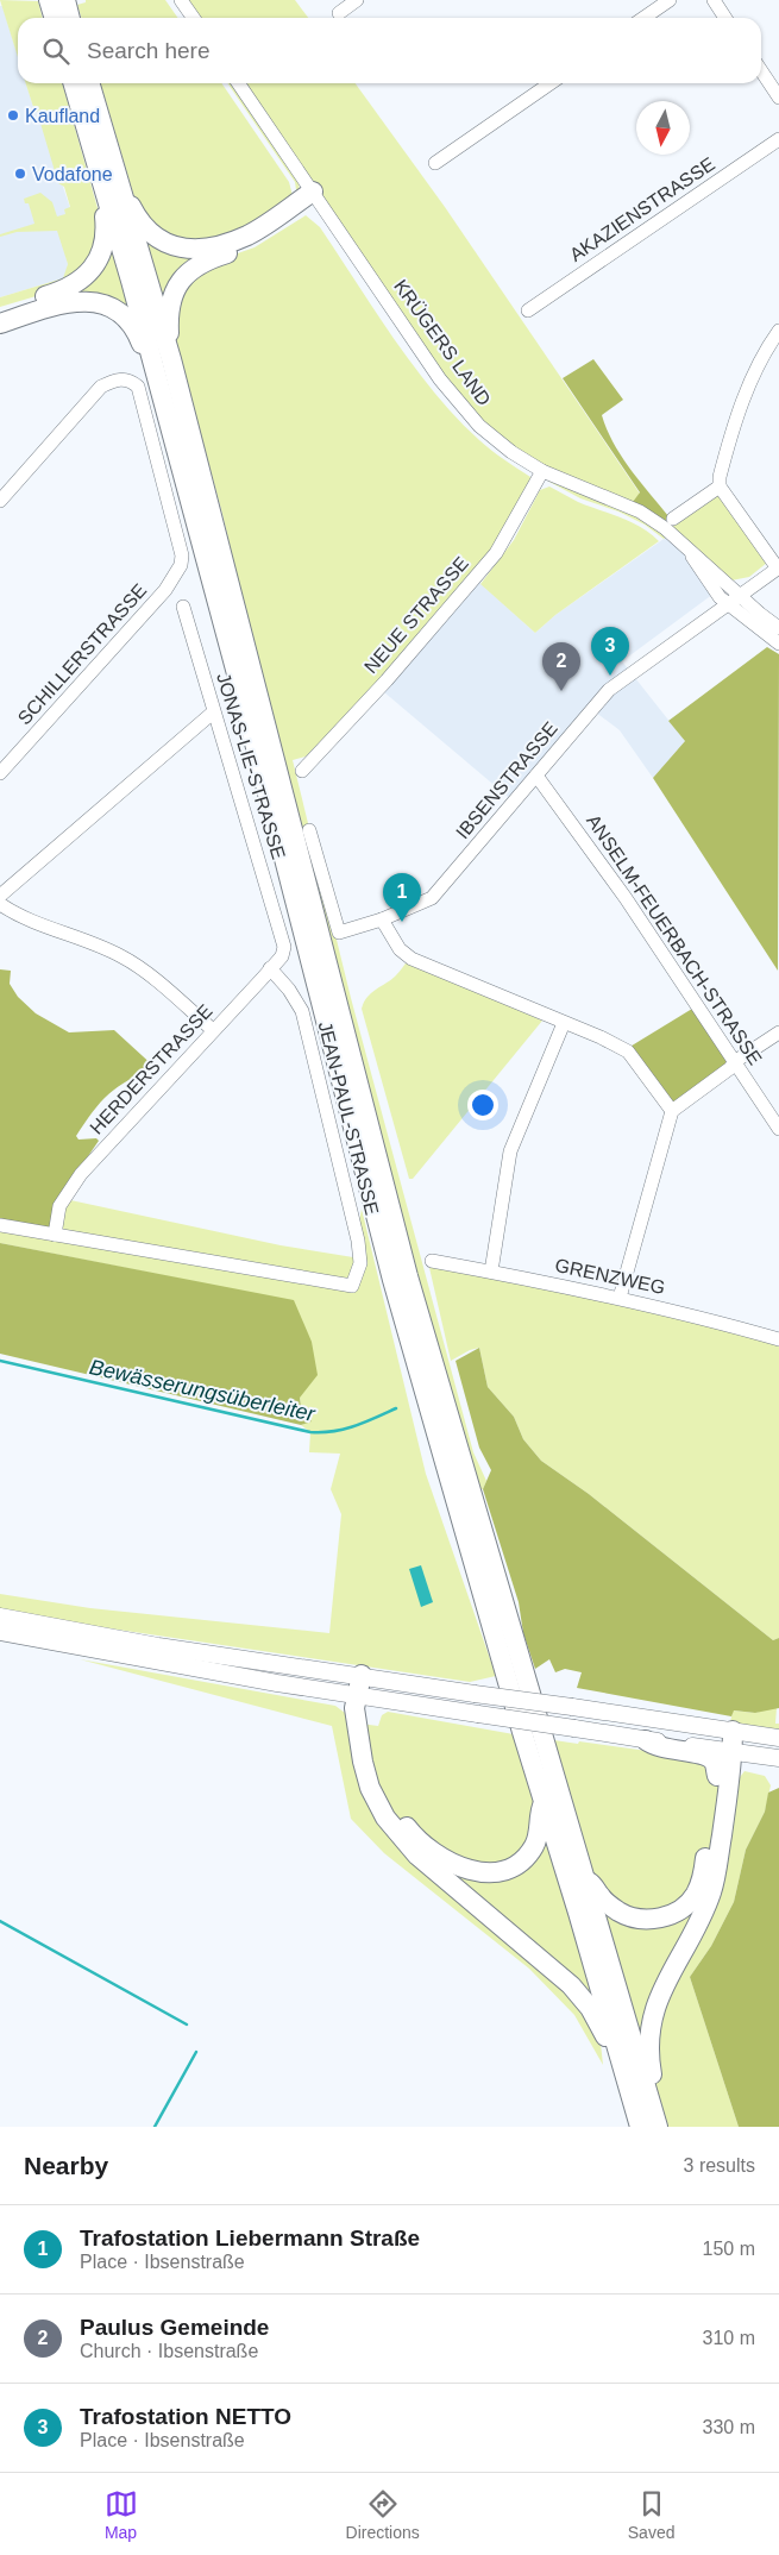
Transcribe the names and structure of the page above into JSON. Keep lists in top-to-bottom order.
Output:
{
  "streets": {
    "street": [
      "AKAZIENSTRASSE",
      "KRÜGERS LAND",
      "NEUE STRASSE",
      "SCHILLERSTRASSE",
      "JONAS-LIE-STRASSE",
      "IBSENSTRASSE",
      "ANSELM-FEUERBACH-STRASSE",
      "HERDERSTRASSE",
      "JEAN-PAUL-STRASSE",
      "GRENZWEG"
    ]
  },
  "crossings": [
    ["KRÜGERS LAND", "NEUE STRASSE"],
    ["KRÜGERS LAND", "IBSENSTRASSE"],
    ["JONAS-LIE-STRASSE", "HERDERSTRASSE"],
    ["IBSENSTRASSE", "ANSELM-FEUERBACH-STRASSE"],
    ["HERDERSTRASSE", "JEAN-PAUL-STRASSE"]
  ],
  "water": ["Bewässerungsüberleiter"],
  "places": ["Kaufland", "Vodafone"],
  "north": "bottom",
  "page": {
    "search": "Search here",
    "pins": ["3", "2", "1"],
    "heading": ["Nearby", "3 results"],
    "list": [
      {
        "mark": "1",
        "name": "Trafostation Liebermann Straße",
        "note": "Place · Ibsenstraße",
        "value": "150 m"
      },
      {
        "mark": "2",
        "name": "Paulus Gemeinde",
        "note": "Church · Ibsenstraße",
        "value": "310 m"
      },
      {
        "mark": "3",
        "name": "Trafostation NETTO",
        "note": "Place · Ibsenstraße",
        "value": "330 m"
      }
    ],
    "nav": ["Map", "Directions", "Saved"]
  }
}
